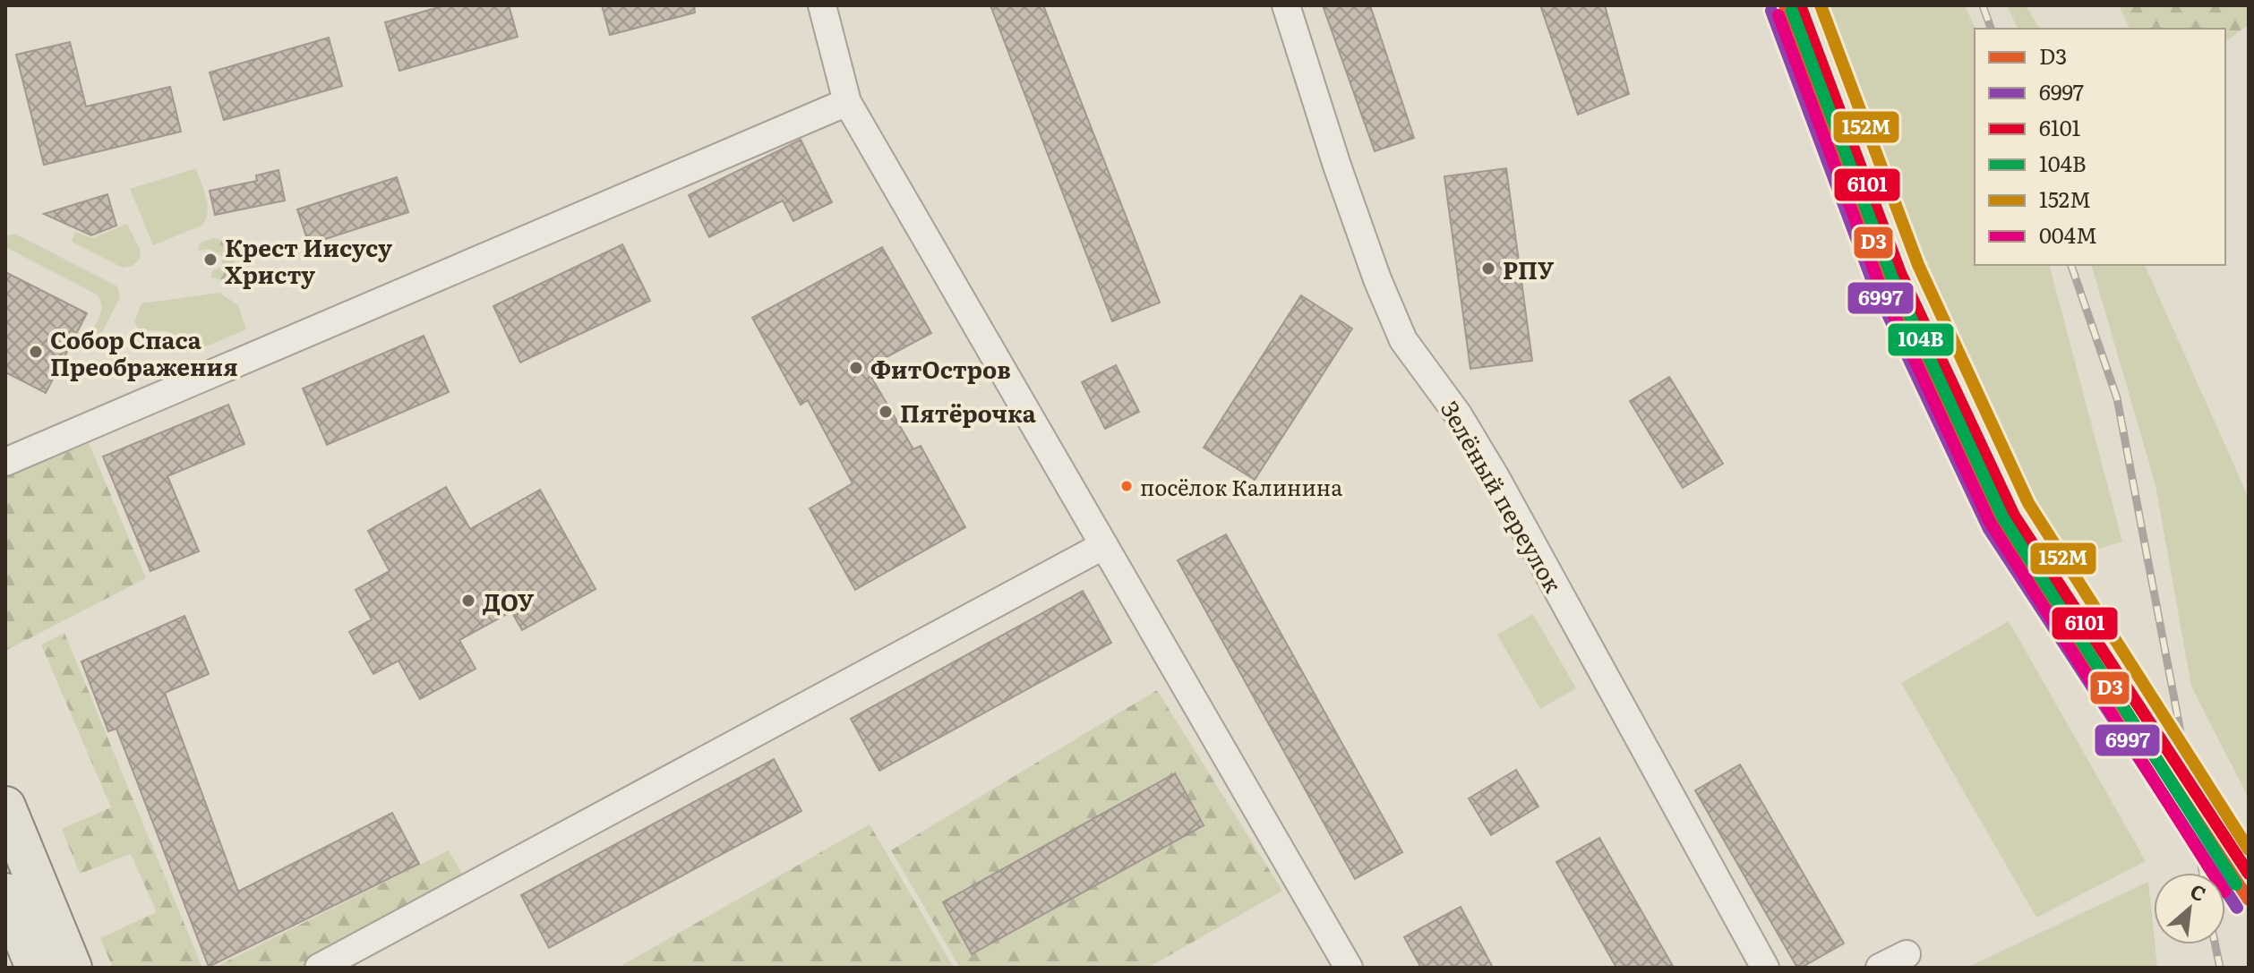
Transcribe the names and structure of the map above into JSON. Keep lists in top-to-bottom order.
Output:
{
  "streets": {
    "street": ["Зелёный переулок"]
  },
  "places": [
    "Крест Иисусу Христу",
    "РПУ",
    "Собор Спаса Преображения",
    "ФитОстров",
    "Пятёрочка",
    "посёлок Калинина",
    "ДОУ"
  ],
  "lines": [
    "transit line D3",
    "transit line 6101",
    "transit line 152М",
    "transit line 6997",
    "transit line 104В",
    "transit line 004М"
  ],
  "legend": [
    "D3",
    "6997",
    "6101",
    "104В",
    "152М",
    "004М"
  ],
  "north": "top right"
}
